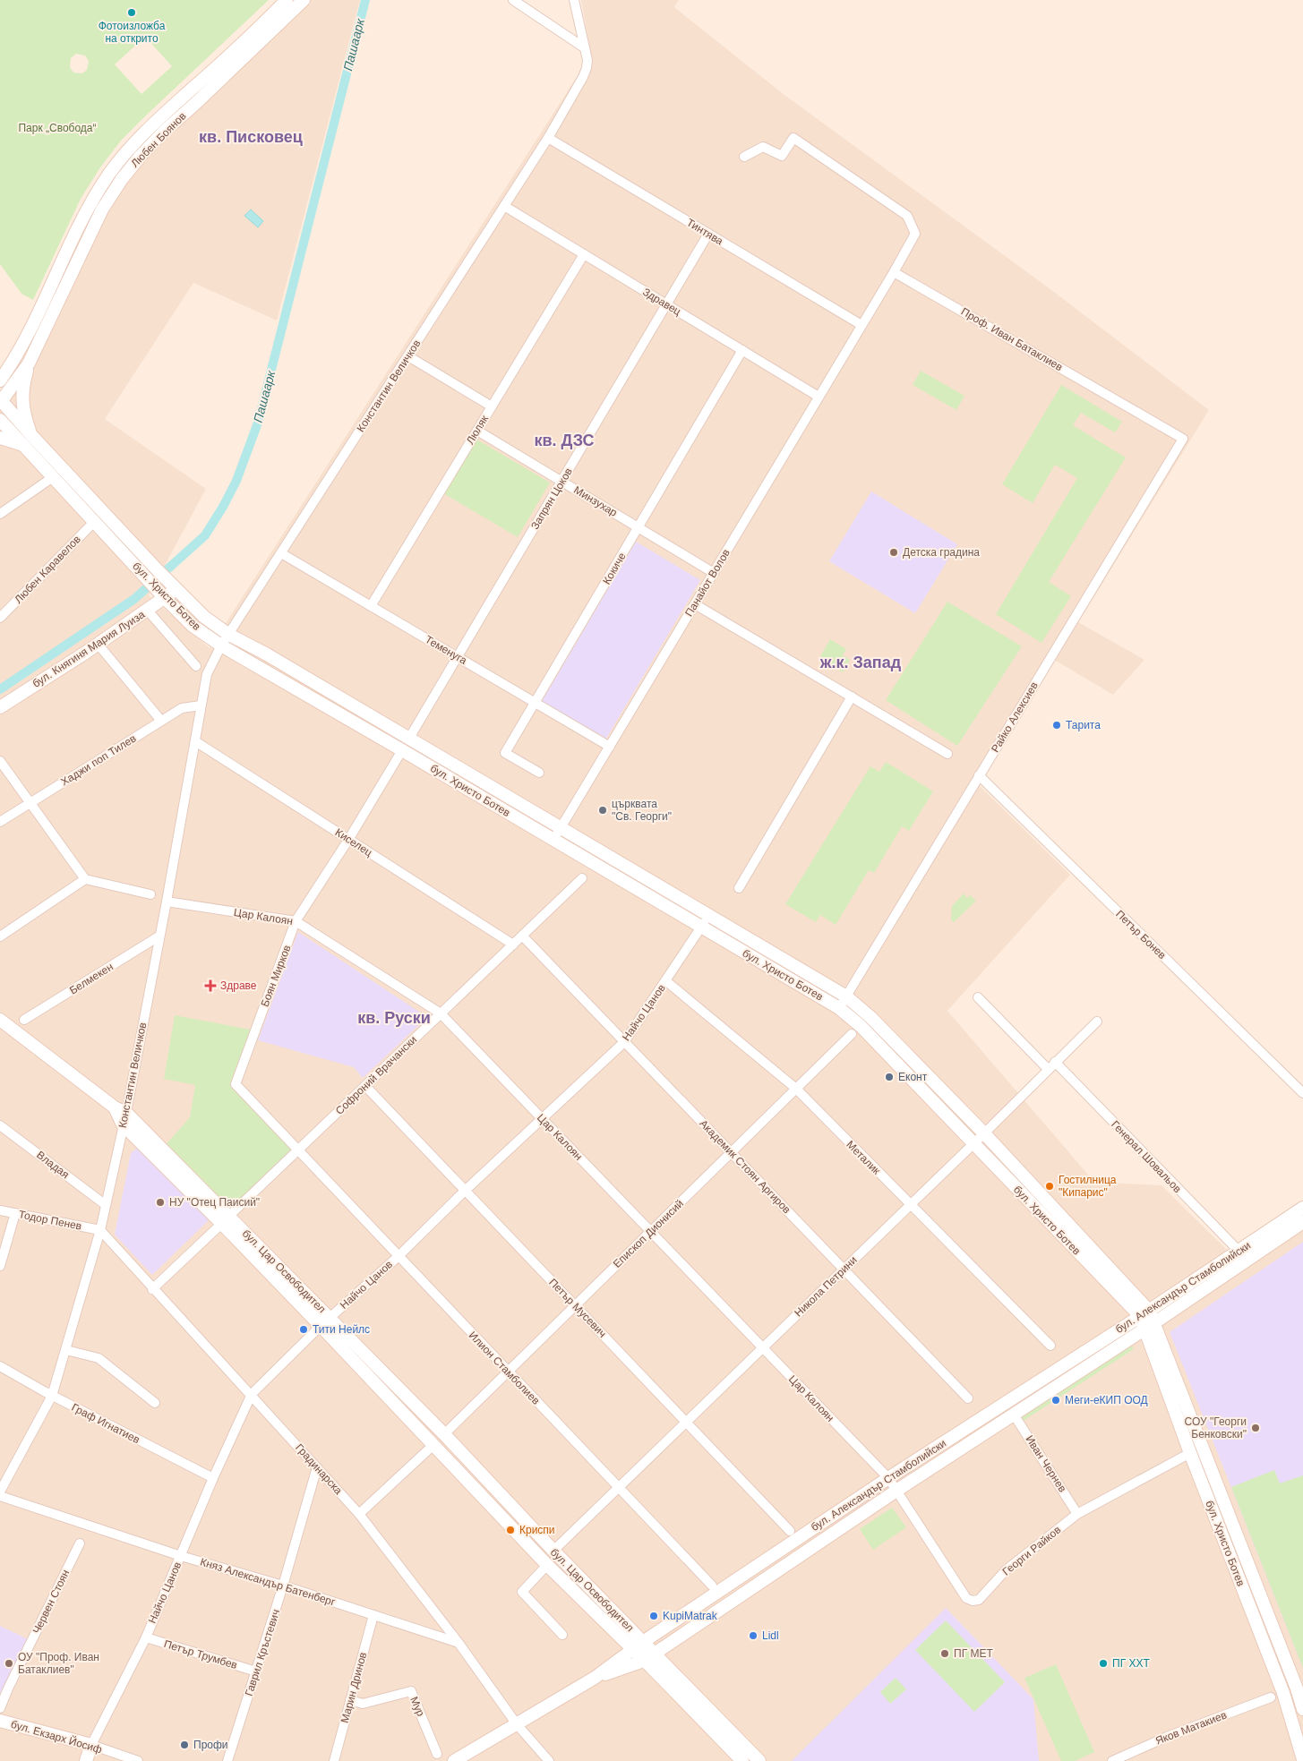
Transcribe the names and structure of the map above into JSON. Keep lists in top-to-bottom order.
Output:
{
  "streets": {
    "street": [
      "Любен Боянов",
      "Тинтява",
      "Здравец",
      "Проф. Иван Батаклиев",
      "Константин Величков",
      "Люляк",
      "Запрян Цоков",
      "Минзухар",
      "Кокиче",
      "Любен Каравелов",
      "Панайот Волов",
      "бул. Христо Ботев",
      "бул. Княгиня Мария Луиза",
      "Теменуга",
      "Райко Алексиев",
      "Хаджи поп Тилев",
      "Киселец",
      "Цар Калоян",
      "Петър Бонев",
      "Боян Мирков",
      "Белмекен",
      "Найчо Цанов",
      "Софроний Врачански",
      "Генерал Шовальов",
      "Металик",
      "Владая",
      "Академик Стоян Аргиров",
      "Тодор Пенев",
      "Епископ Дионисий",
      "бул. Цар Освободител",
      "Никола Петрини",
      "бул. Александър Стамболийски",
      "Петър Мусевич",
      "Илион Стамболиев",
      "Граф Игнатиев",
      "Иван Чернев",
      "Градинарска",
      "Георги Райков",
      "Княз Александър Батенберг",
      "Червен Стоян",
      "Гаврил Кръстевич",
      "Петър Трумбев",
      "Марин Дринов",
      "Мур",
      "Яков Матакиев",
      "бул. Екзарх Йосиф"
    ]
  },
  "crossings": [
    ["Любен Боянов", "бул. Христо Ботев"],
    ["Тинтява", "Константин Величков"],
    ["Тинтява", "Запрян Цоков"],
    ["Тинтява", "Панайот Волов"],
    ["Здравец", "Константин Величков"],
    ["Здравец", "Люляк"],
    ["Здравец", "Запрян Цоков"],
    ["Здравец", "Кокиче"],
    ["Здравец", "Панайот Волов"],
    ["Проф. Иван Батаклиев", "Райко Алексиев"],
    ["Константин Величков", "бул. Христо Ботев"],
    ["Константин Величков", "Теменуга"],
    ["Константин Величков", "Хаджи поп Тилев"],
    ["Константин Величков", "Киселец"],
    ["Константин Величков", "Цар Калоян"],
    ["Константин Величков", "Белмекен"],
    ["Константин Величков", "Владая"],
    ["Константин Величков", "Тодор Пенев"],
    ["Константин Величков", "бул. Цар Освободител"],
    ["Константин Величков", "Граф Игнатиев"],
    ["Константин Величков", "Градинарска"],
    ["Люляк", "Минзухар"],
    ["Люляк", "Теменуга"],
    ["Запрян Цоков", "Минзухар"],
    ["Запрян Цоков", "бул. Христо Ботев"],
    ["Запрян Цоков", "Теменуга"],
    ["Минзухар", "Кокиче"],
    ["Минзухар", "Панайот Волов"],
    ["Кокиче", "Теменуга"],
    ["Любен Каравелов", "бул. Христо Ботев"],
    ["Панайот Волов", "бул. Христо Ботев"],
    ["Панайот Волов", "Теменуга"],
    ["бул. Христо Ботев", "бул. Княгиня Мария Луиза"],
    ["бул. Христо Ботев", "Райко Алексиев"],
    ["бул. Христо Ботев", "Боян Мирков"],
    ["бул. Христо Ботев", "Найчо Цанов"],
    ["бул. Христо Ботев", "Никола Петрини"],
    ["бул. Христо Ботев", "бул. Александър Стамболийски"],
    ["бул. Христо Ботев", "Георги Райков"],
    ["Райко Алексиев", "Петър Бонев"],
    ["Киселец", "Боян Мирков"],
    ["Киселец", "Софроний Врачански"],
    ["Цар Калоян", "Боян Мирков"],
    ["Цар Калоян", "Найчо Цанов"],
    ["Цар Калоян", "Софроний Врачански"],
    ["Цар Калоян", "Епископ Дионисий"],
    ["Цар Калоян", "Никола Петрини"],
    ["Цар Калоян", "бул. Александър Стамболийски"],
    ["Цар Калоян", "Георги Райков"],
    ["Боян Мирков", "Софроний Врачански"],
    ["Боян Мирков", "Илион Стамболиев"],
    ["Найчо Цанов", "Металик"],
    ["Найчо Цанов", "Академик Стоян Аргиров"],
    ["Найчо Цанов", "бул. Цар Освободител"],
    ["Найчо Цанов", "Петър Мусевич"],
    ["Найчо Цанов", "Илион Стамболиев"],
    ["Найчо Цанов", "Граф Игнатиев"],
    ["Найчо Цанов", "Градинарска"],
    ["Найчо Цанов", "Княз Александър Батенберг"],
    ["Найчо Цанов", "Петър Трумбев"],
    ["Найчо Цанов", "бул. Екзарх Йосиф"],
    ["Софроний Врачански", "Академик Стоян Аргиров"],
    ["Софроний Врачански", "бул. Цар Освободител"],
    ["Софроний Врачански", "Петър Мусевич"],
    ["Софроний Врачански", "Илион Стамболиев"],
    ["Генерал Шовальов", "Никола Петрини"],
    ["Генерал Шовальов", "бул. Александър Стамболийски"],
    ["Металик", "Епископ Дионисий"],
    ["Металик", "Никола Петрини"],
    ["Академик Стоян Аргиров", "Епископ Дионисий"],
    ["Академик Стоян Аргиров", "Никола Петрини"],
    ["Тодор Пенев", "Градинарска"],
    ["Епископ Дионисий", "бул. Цар Освободител"],
    ["Епископ Дионисий", "Петър Мусевич"],
    ["Епископ Дионисий", "Илион Стамболиев"],
    ["бул. Цар Освободител", "Никола Петрини"],
    ["бул. Цар Освободител", "бул. Александър Стамболийски"],
    ["Никола Петрини", "Петър Мусевич"],
    ["Никола Петрини", "Илион Стамболиев"],
    ["бул. Александър Стамболийски", "Иван Чернев"],
    ["бул. Александър Стамболийски", "Градинарска"],
    ["бул. Александър Стамболийски", "Георги Райков"],
    ["Иван Чернев", "Георги Райков"],
    ["Градинарска", "Княз Александър Батенберг"],
    ["Градинарска", "Гаврил Кръстевич"],
    ["Княз Александър Батенберг", "Гаврил Кръстевич"],
    ["Княз Александър Батенберг", "Марин Дринов"],
    ["Гаврил Кръстевич", "Петър Трумбев"],
    ["Марин Дринов", "Мур"]
  ],
  "districts": [
    "кв. Писковец",
    "кв. ДЗС",
    "ж.к. Запад",
    "кв. Руски"
  ],
  "water": ["Пашаарк"],
  "parks": ["Парк „Свобода“"],
  "places": {
    "other": [
      "Фотоизложба на открито",
      "Детска градина",
      "Тарита",
      "църквата \"Св. Георги\"",
      "Еконт",
      "Гостилница \"Кипарис\"",
      "НУ \"Отец Паисий\"",
      "Тити Нейлс",
      "Меги-еКИП ООД",
      "СОУ \"Георги Бенковски\"",
      "Криспи",
      "KupiMatrak",
      "Lidl",
      "ПГ МЕТ",
      "ОУ \"Проф. Иван Батаклиев\"",
      "ПГ ХХТ",
      "Профи"
    ],
    "health": ["Здраве"]
  }
}
